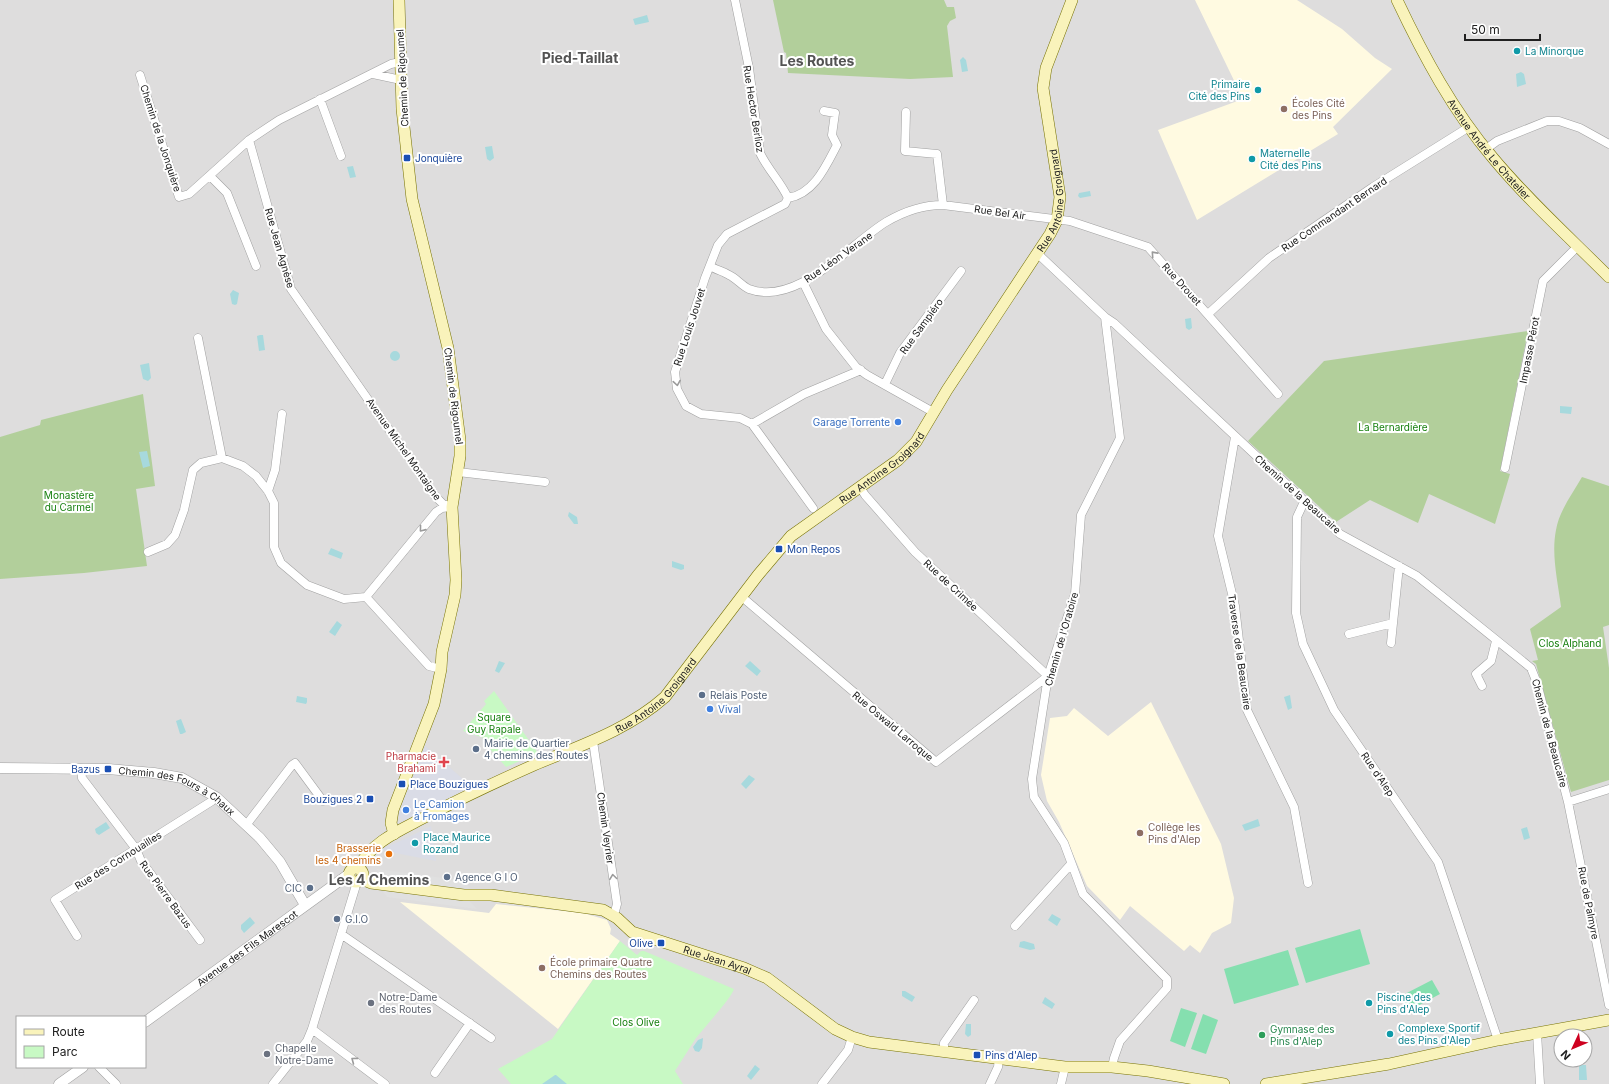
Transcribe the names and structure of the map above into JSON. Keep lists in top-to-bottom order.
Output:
{
  "streets": {
    "main road": [
      "Chemin de Rigoumel",
      "Avenue André Le Chatelier",
      "Rue Antoine Groignard",
      "Rue Jean Ayral"
    ],
    "street": [
      "Rue Hector Berlioz",
      "Chemin de la Jonquière",
      "Rue Bel Air",
      "Rue Commandant Bernard",
      "Rue Jean Agnèse",
      "Rue Léon Verane",
      "Rue Drouet",
      "Rue Sampiéro",
      "Rue Louis Jouvet",
      "Impasse Pérot",
      "Avenue Michel Montaigne",
      "Chemin de la Beaucaire",
      "Rue de Crimée",
      "Chemin de l'Oratoire",
      "Traverse de la Beaucaire",
      "Rue Oswald Larroque",
      "Rue d'Alep",
      "Chemin des Fours à Chaux",
      "Chemin Veyrier",
      "Rue des Cornouailles",
      "Rue Pierre Bazus",
      "Rue de Palmyre",
      "Avenue des Fils Marescot"
    ]
  },
  "crossings": [
    ["Chemin de Rigoumel", "Chemin de la Jonquière"],
    ["Chemin de Rigoumel", "Rue Antoine Groignard"],
    ["Chemin de Rigoumel", "Avenue Michel Montaigne"],
    ["Chemin de la Jonquière", "Rue Jean Agnèse"],
    ["Avenue André Le Chatelier", "Rue Commandant Bernard"],
    ["Avenue André Le Chatelier", "Impasse Pérot"],
    ["Rue Antoine Groignard", "Rue Bel Air"],
    ["Rue Antoine Groignard", "Rue Drouet"],
    ["Rue Antoine Groignard", "Rue de Crimée"],
    ["Rue Antoine Groignard", "Rue Oswald Larroque"],
    ["Rue Antoine Groignard", "Chemin Veyrier"],
    ["Rue Bel Air", "Rue Léon Verane"],
    ["Rue Bel Air", "Rue Drouet"],
    ["Rue Commandant Bernard", "Rue Drouet"],
    ["Rue Jean Agnèse", "Avenue Michel Montaigne"],
    ["Rue Léon Verane", "Rue Louis Jouvet"],
    ["Chemin de la Beaucaire", "Chemin de l'Oratoire"],
    ["Chemin de la Beaucaire", "Traverse de la Beaucaire"],
    ["Chemin de la Beaucaire", "Rue d'Alep"],
    ["Chemin de la Beaucaire", "Rue de Palmyre"],
    ["Rue de Crimée", "Chemin de l'Oratoire"],
    ["Rue de Crimée", "Rue Oswald Larroque"],
    ["Chemin de l'Oratoire", "Rue Oswald Larroque"],
    ["Chemin de l'Oratoire", "Rue Jean Ayral"],
    ["Chemin des Fours à Chaux", "Rue des Cornouailles"],
    ["Chemin des Fours à Chaux", "Rue Pierre Bazus"],
    ["Chemin des Fours à Chaux", "Avenue des Fils Marescot"],
    ["Chemin Veyrier", "Rue Jean Ayral"],
    ["Rue des Cornouailles", "Rue Pierre Bazus"],
    ["Avenue des Fils Marescot", "Rue Jean Ayral"]
  ],
  "one_way": ["Rue Drouet", "Chemin Veyrier"],
  "districts": ["Pied-Taillat", "Les Routes", "Les 4 Chemins"],
  "parks": [
    "La Bernardière",
    "Monastère du Carmel",
    "Clos Alphand",
    "Square Guy Rapale",
    "Clos Olive"
  ],
  "places": {
    "other": [
      "La Minorque",
      "Primaire Cité des Pins",
      "Écoles Cité des Pins",
      "Maternelle Cité des Pins",
      "Garage Torrente",
      "Relais Poste",
      "Vival",
      "Mairie de Quartier 4 chemins des Routes",
      "Le Camion à Fromages",
      "Collège les Pins d'Alep",
      "Place Maurice Rozand",
      "Brasserie les 4 chemins",
      "Agence G I O",
      "CIC",
      "G.I.O",
      "École primaire Quatre Chemins des Routes",
      "Notre-Dame des Routes",
      "Piscine des Pins d'Alep",
      "Complexe Sportif des Pins d'Alep",
      "Gymnase des Pins d'Alep",
      "Chapelle Notre-Dame"
    ],
    "transit": [
      "Jonquière",
      "Mon Repos",
      "Bazus",
      "Place Bouzigues",
      "Bouzigues 2",
      "Olive",
      "Pins d'Alep"
    ],
    "health": ["Pharmacie Brahami"]
  },
  "legend": ["Route", "Parc"],
  "scale_bar": "50 m",
  "north": "bottom left"
}
